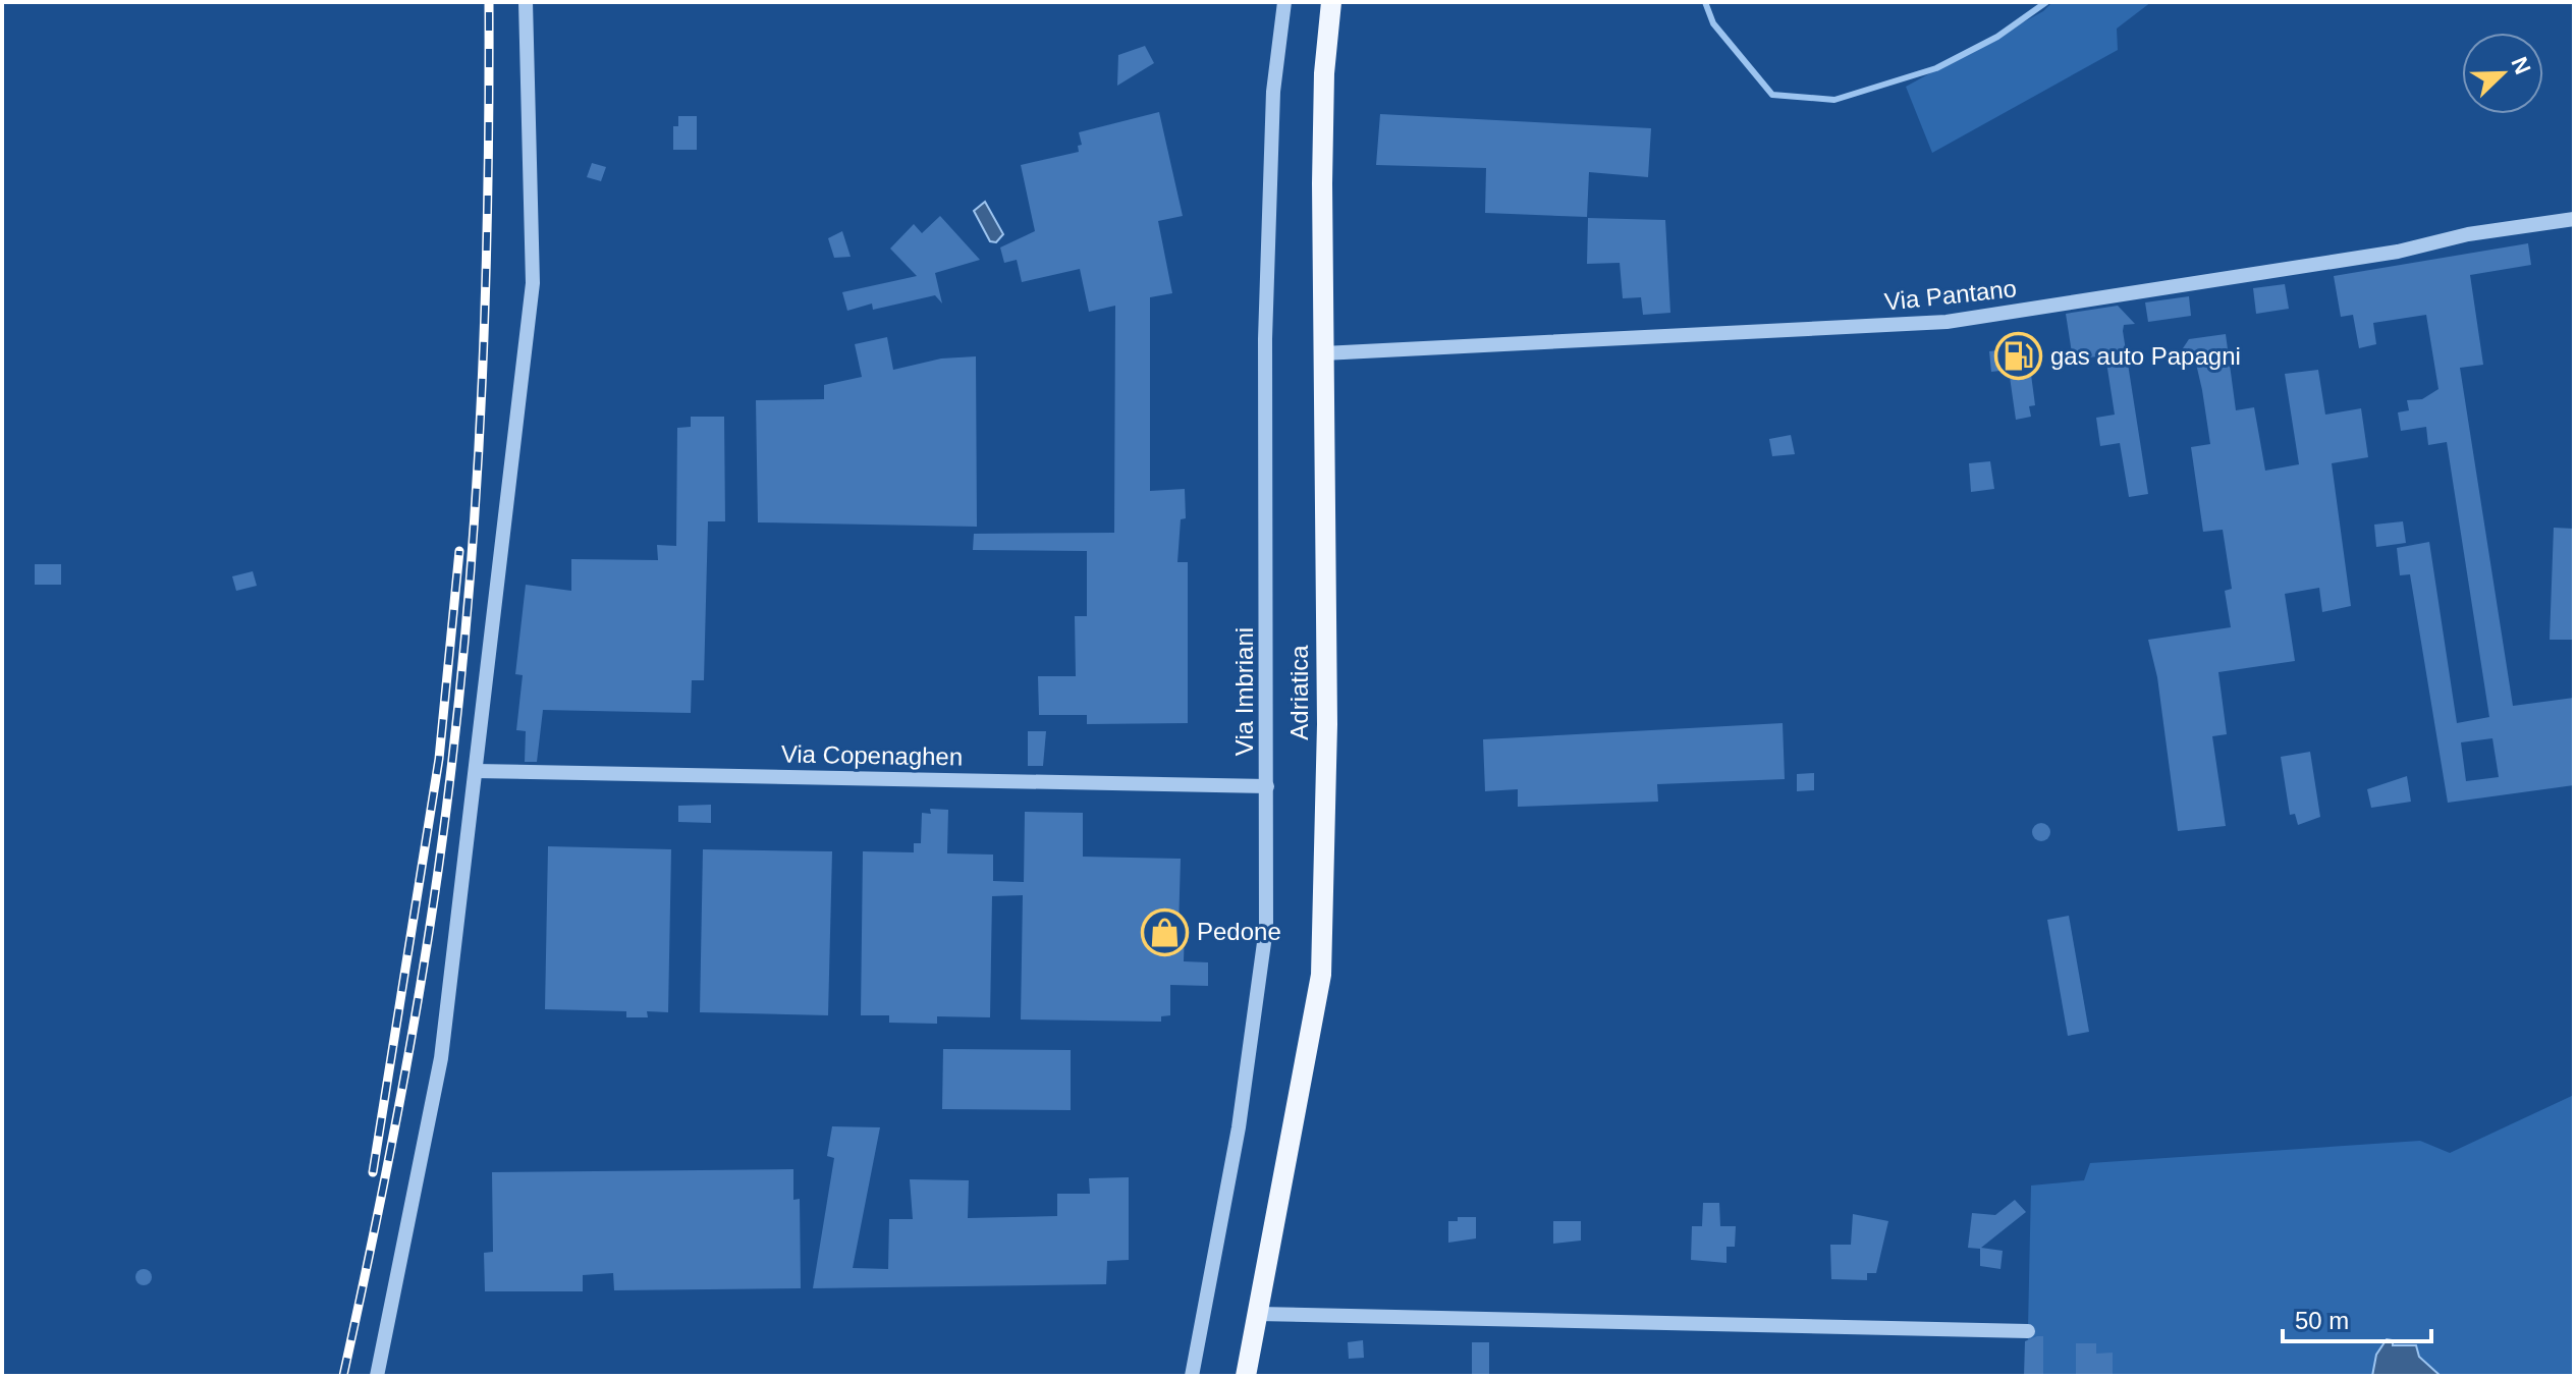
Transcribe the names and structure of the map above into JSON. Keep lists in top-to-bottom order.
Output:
{
  "streets": {
    "main road": ["Adriatica"],
    "street": ["Via Pantano", "Via Imbriani", "Via Copenaghen"]
  },
  "crossings": [
    ["Via Pantano", "Adriatica"],
    ["Via Imbriani", "Via Copenaghen"]
  ],
  "places": {
    "fuel station": ["gas auto Papagni"],
    "shop": ["Pedone"]
  },
  "scale_bar": "50 m",
  "north": "top right"
}
